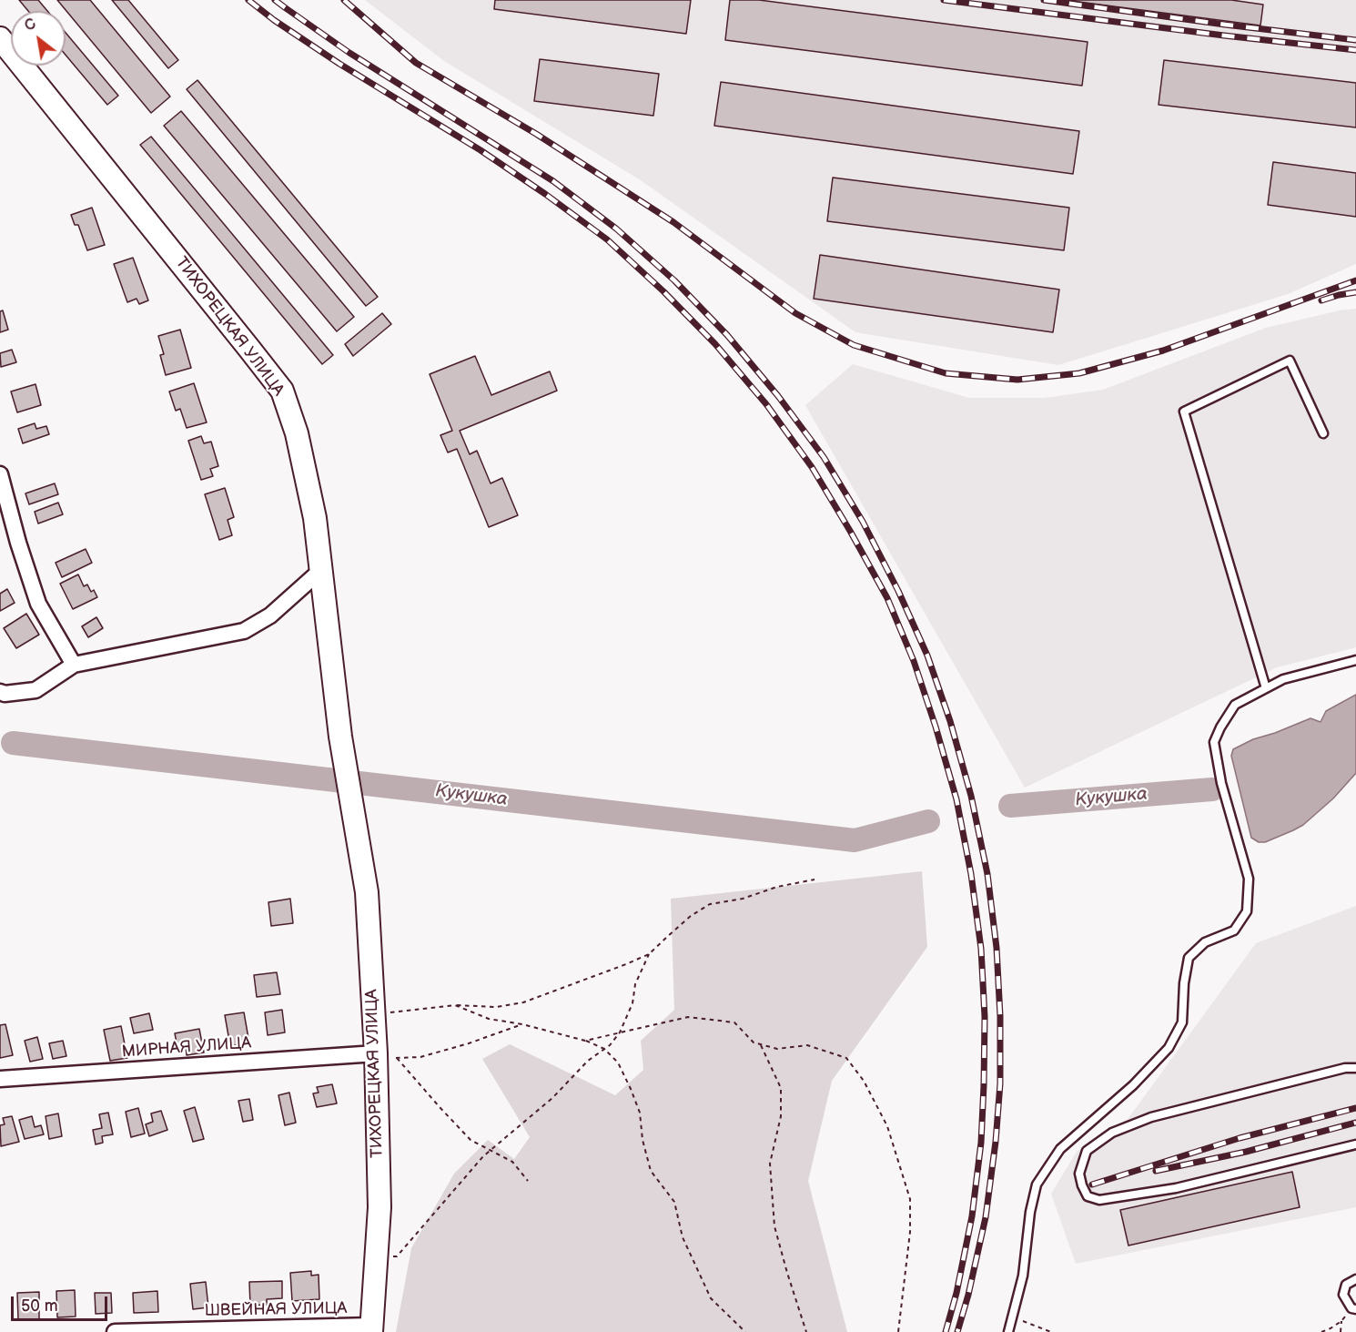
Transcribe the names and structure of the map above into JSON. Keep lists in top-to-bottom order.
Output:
{
  "streets": {
    "street": ["ТИХОРЕЦКАЯ УЛИЦА", "МИРНАЯ УЛИЦА", "ШВЕЙНАЯ УЛИЦА"]
  },
  "crossings": [
    ["ТИХОРЕЦКАЯ УЛИЦА", "МИРНАЯ УЛИЦА"],
    ["ТИХОРЕЦКАЯ УЛИЦА", "ШВЕЙНАЯ УЛИЦА"]
  ],
  "water": ["Кукушка"],
  "scale_bar": "50 m",
  "north": "top left"
}
